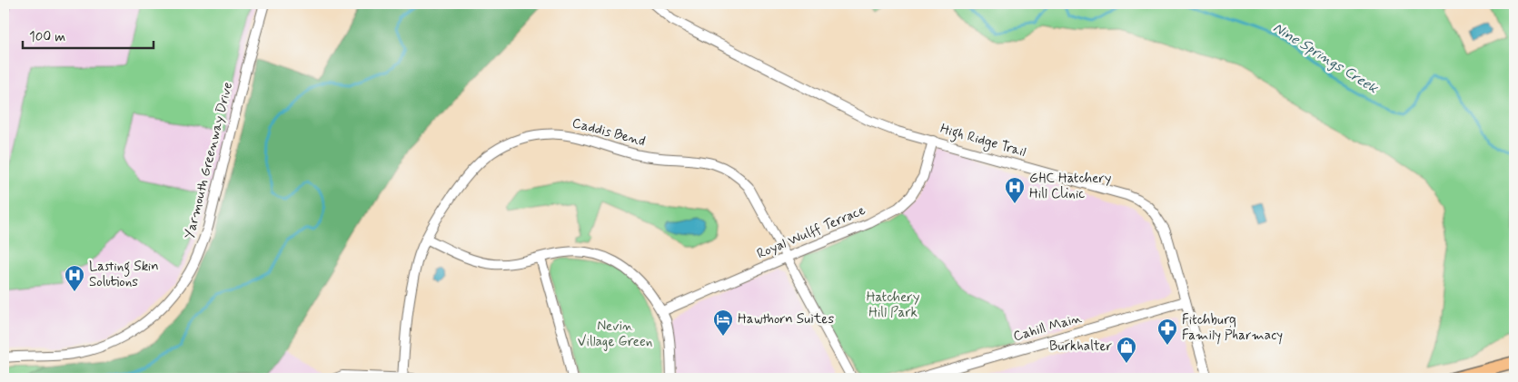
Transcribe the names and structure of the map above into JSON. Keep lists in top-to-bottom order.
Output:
{
  "streets": {
    "street": [
      "Caddis Bend",
      "High Ridge Trail",
      "Yarmouth Greenway Drive",
      "Royal Wulff Terrace",
      "Cahill Main"
    ]
  },
  "crossings": [
    ["Caddis Bend", "Royal Wulff Terrace"],
    ["High Ridge Trail", "Royal Wulff Terrace"],
    ["High Ridge Trail", "Cahill Main"]
  ],
  "water": ["Nine Springs Creek"],
  "parks": ["Hatchery Hill Park", "Nevin Village Green"],
  "places": {
    "hospital": ["GHC Hatchery Hill Clinic", "Lasting Skin Solutions"],
    "hotel": ["Hawthorn Suites"],
    "pharmacy": ["Fitchburg Family Pharmacy"],
    "shop": ["Burkhalter"]
  },
  "scale_bar": "100 m"
}
